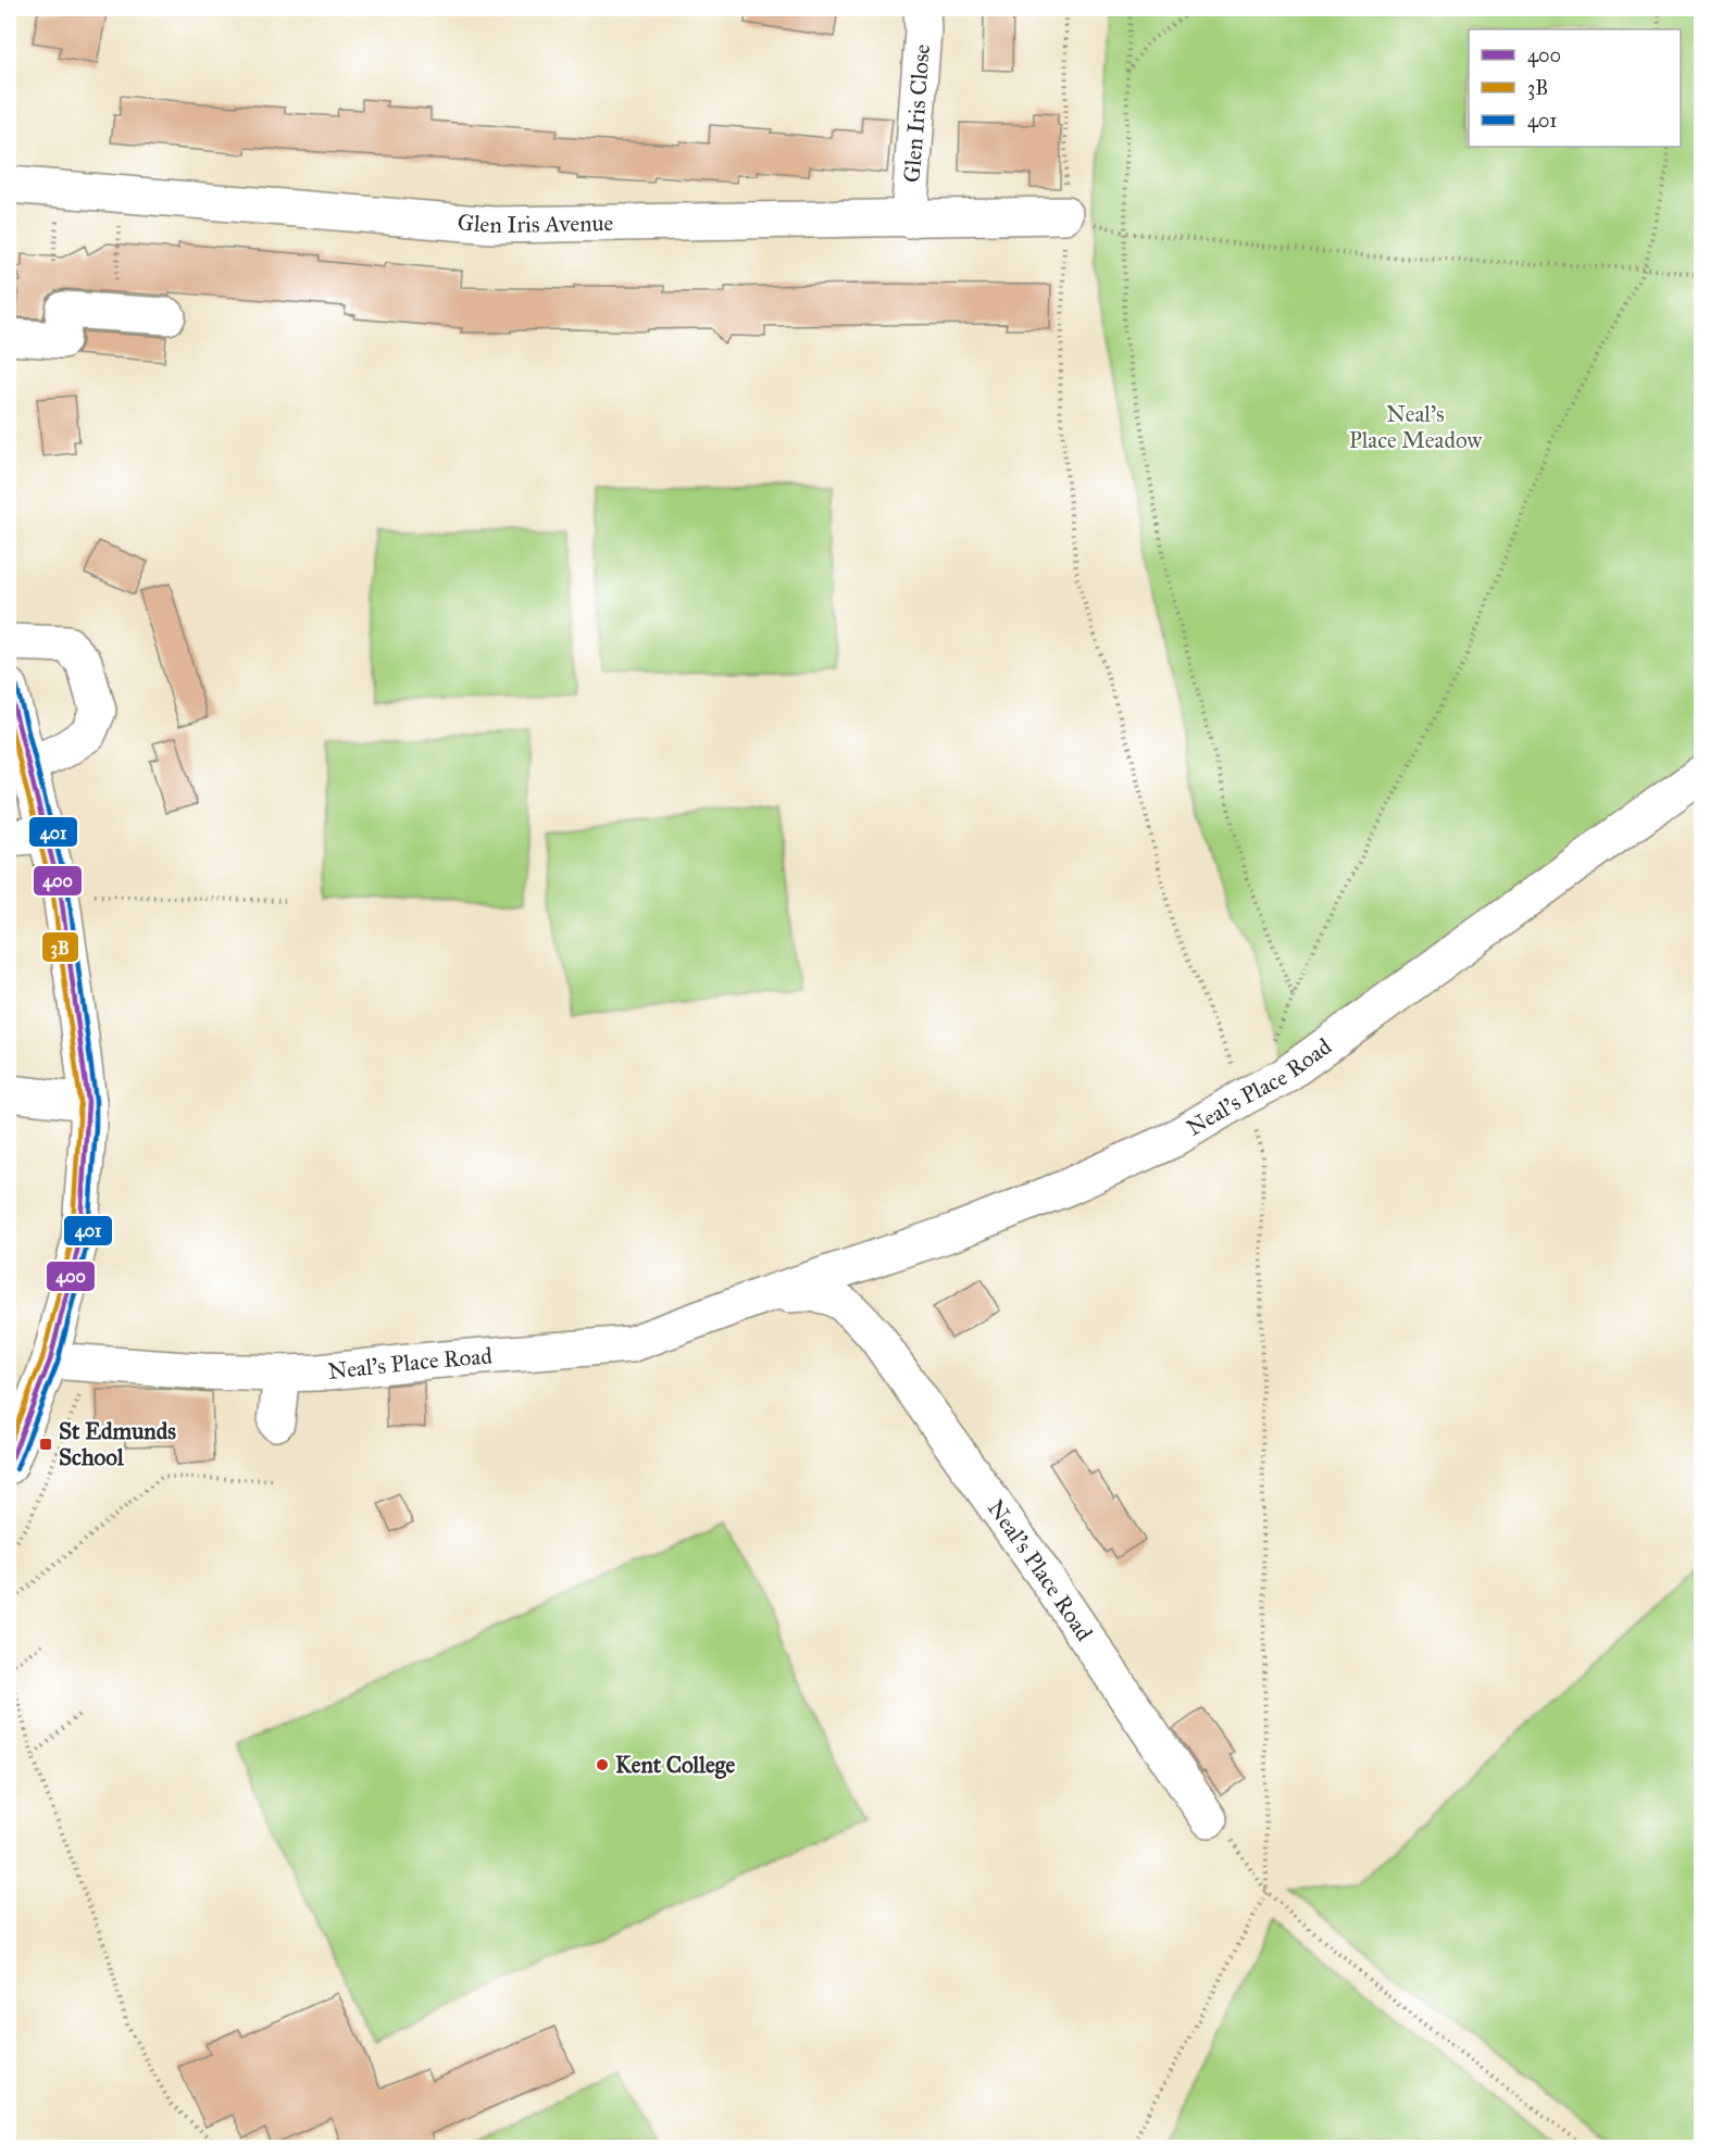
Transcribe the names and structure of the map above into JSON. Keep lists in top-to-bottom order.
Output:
{
  "streets": {
    "street": ["Glen Iris Close", "Glen Iris Avenue", "Neal's Place Road"]
  },
  "crossings": [
    ["Glen Iris Close", "Glen Iris Avenue"]
  ],
  "parks": ["Neal's Place Meadow"],
  "places": {
    "transit": ["St Edmunds School"],
    "other": ["Kent College"]
  },
  "lines": ["transit line 401", "transit line 400", "transit line 3B"],
  "legend": ["400", "3B", "401"]
}
